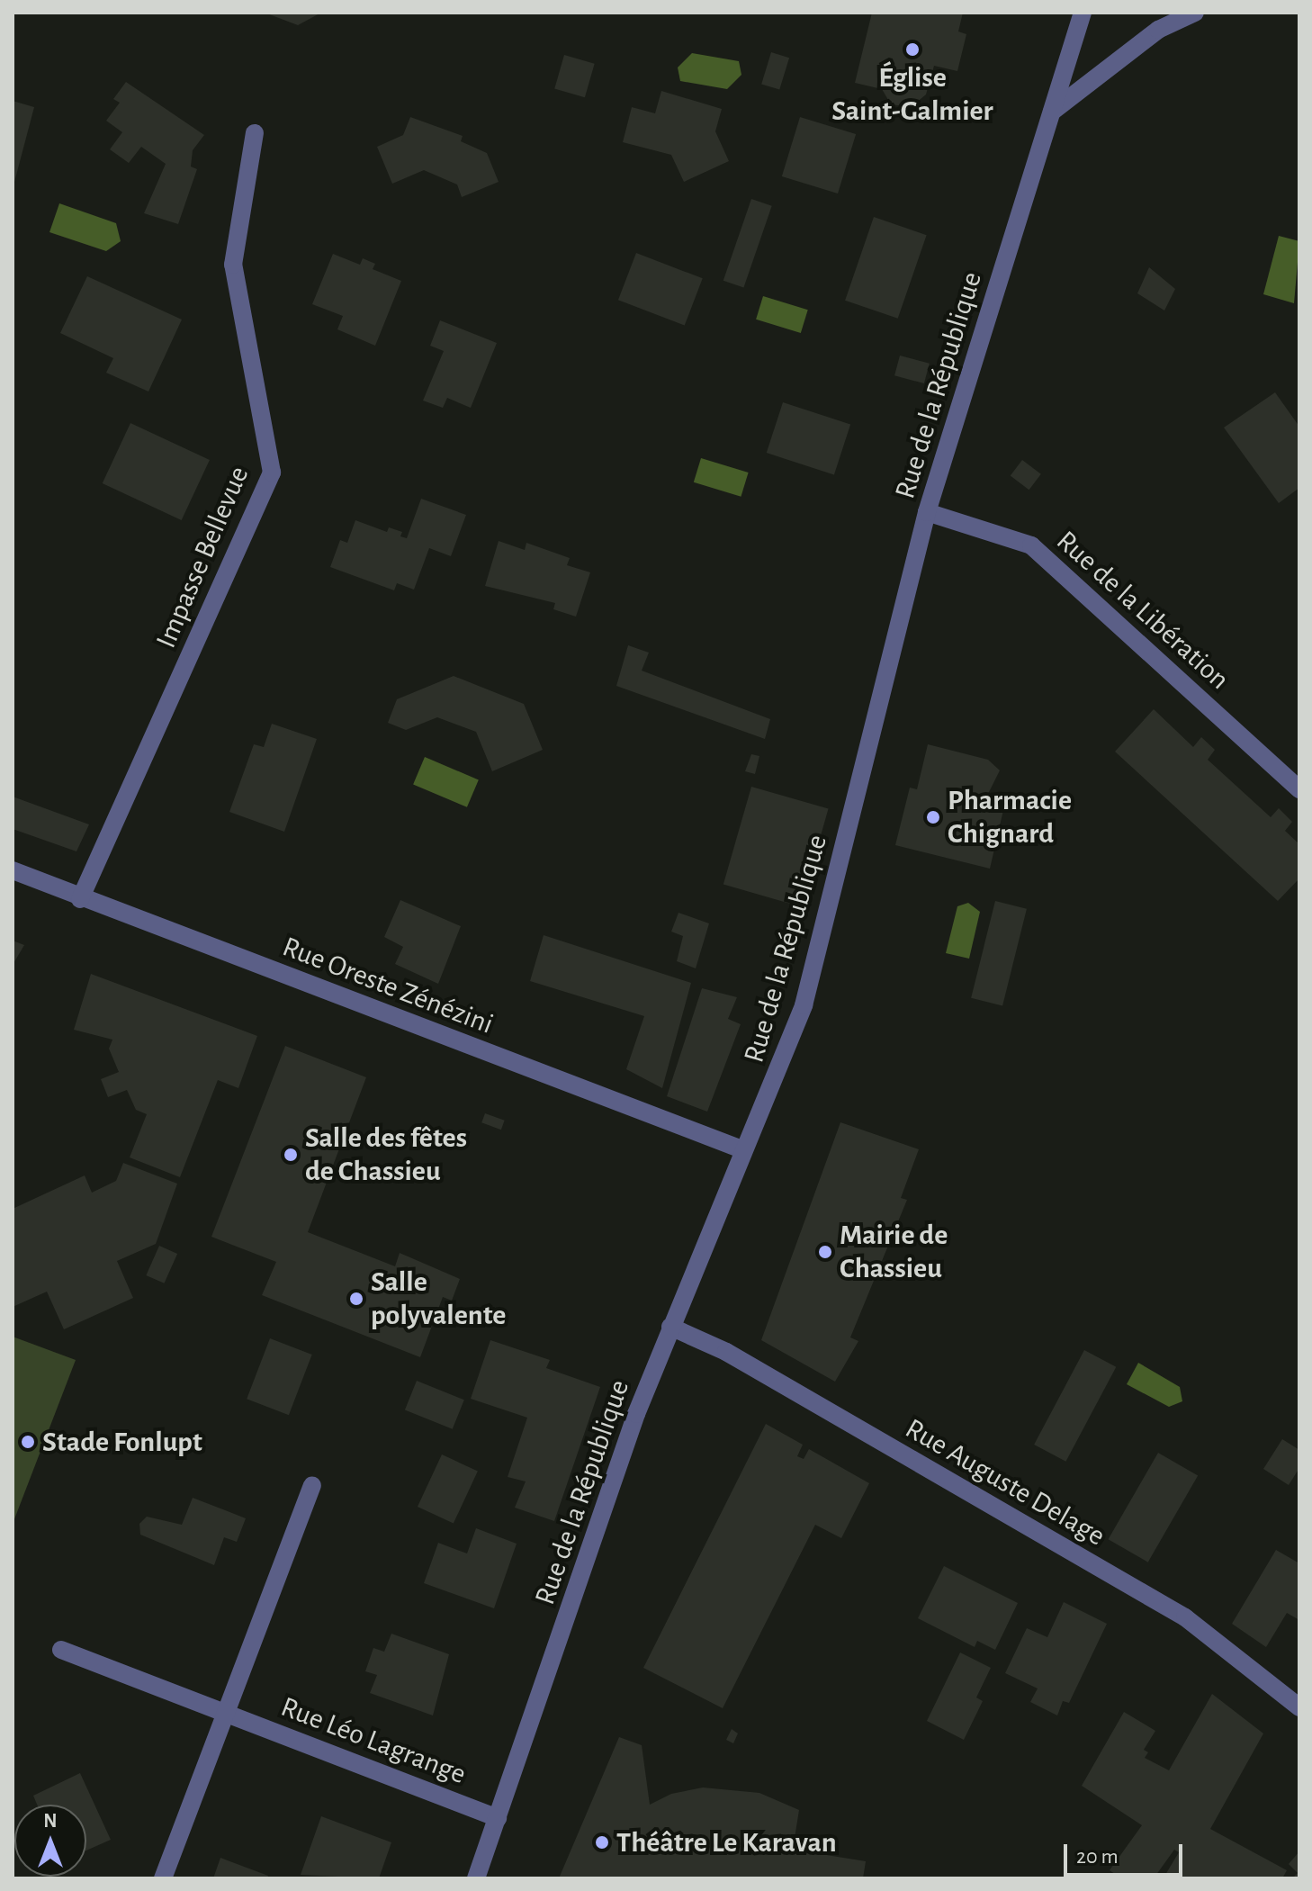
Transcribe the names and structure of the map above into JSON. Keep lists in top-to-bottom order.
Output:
{
  "streets": {
    "street": [
      "Rue de la République",
      "Impasse Bellevue",
      "Rue de la Libération",
      "Rue Oreste Zénézini",
      "Rue Auguste Delage",
      "Rue Léo Lagrange"
    ]
  },
  "crossings": [
    ["Rue de la République", "Rue de la Libération"],
    ["Rue de la République", "Rue Oreste Zénézini"],
    ["Rue de la République", "Rue Auguste Delage"],
    ["Rue de la République", "Rue Léo Lagrange"],
    ["Impasse Bellevue", "Rue Oreste Zénézini"]
  ],
  "places": [
    "Église Saint-Galmier",
    "Pharmacie Chignard",
    "Salle des fêtes de Chassieu",
    "Mairie de Chassieu",
    "Salle polyvalente",
    "Stade Fonlupt",
    "Théâtre Le Karavan"
  ],
  "scale_bar": "20 m",
  "north": "top"
}
